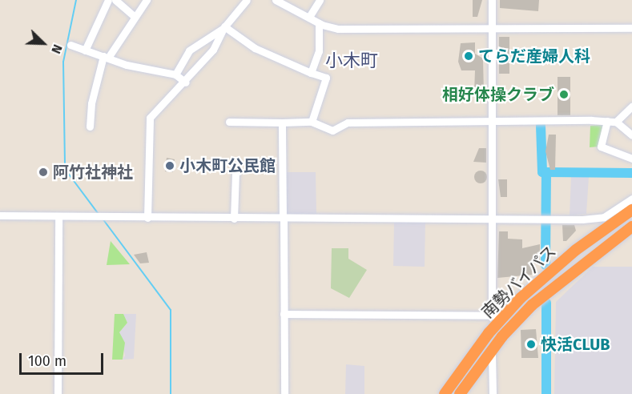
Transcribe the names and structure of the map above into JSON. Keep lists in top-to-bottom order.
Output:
{
  "streets": {
    "highway": ["南勢バイパス"]
  },
  "districts": ["小木町"],
  "places": [
    "てらだ産婦人科",
    "相好体操クラブ",
    "小木町公民館",
    "阿竹社神社",
    "快活CLUB"
  ],
  "scale_bar": "100 m",
  "north": "bottom right"
}
